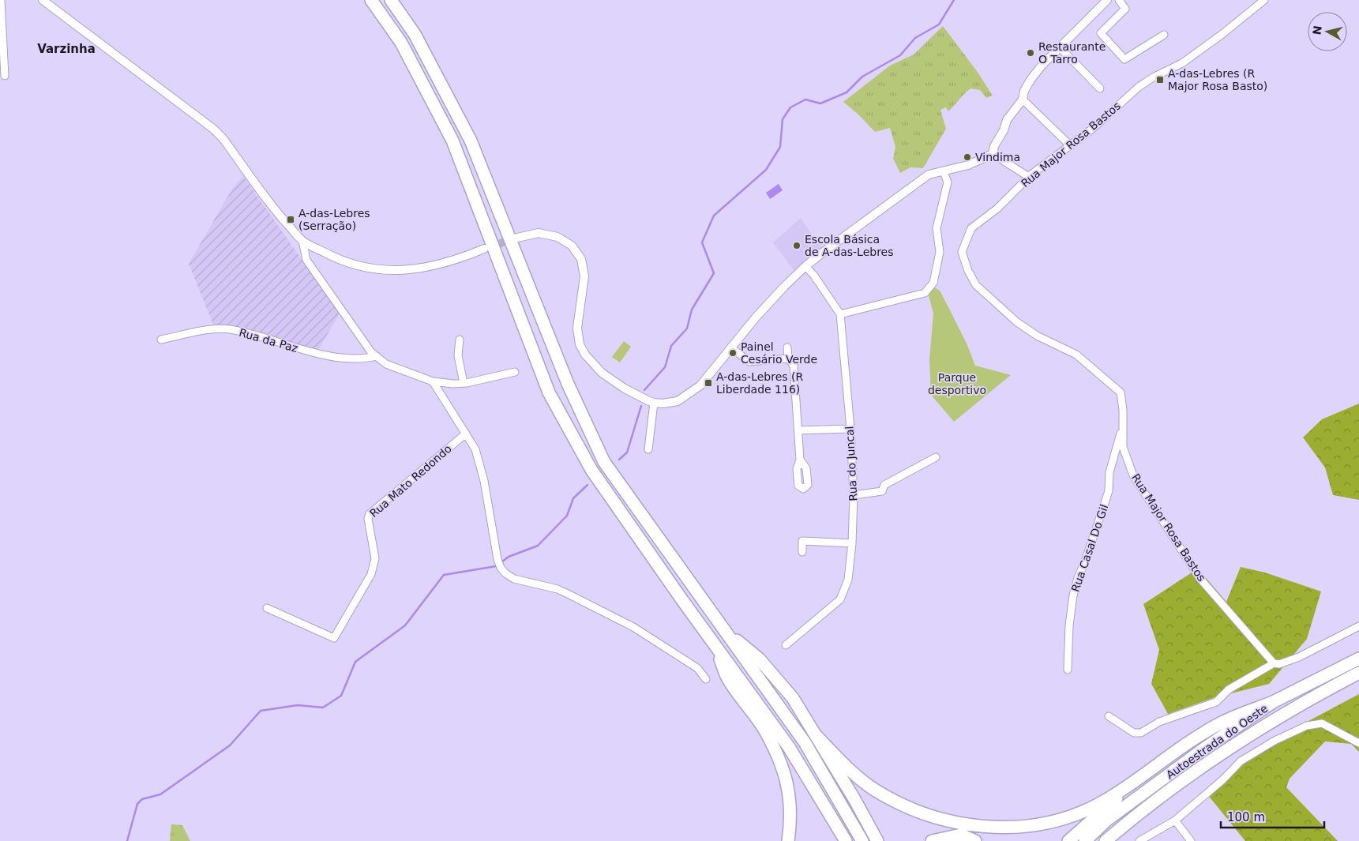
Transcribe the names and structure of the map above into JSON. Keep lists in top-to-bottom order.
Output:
{
  "streets": {
    "highway": ["Autoestrada do Oeste"],
    "street": [
      "Rua Major Rosa Bastos",
      "Rua da Paz",
      "Rua do Juncal",
      "Rua Mato Redondo",
      "Rua Casal Do Gil"
    ]
  },
  "crossings": [
    ["Rua Major Rosa Bastos", "Rua Casal Do Gil"]
  ],
  "districts": ["Varzinha"],
  "parks": ["Parque desportivo"],
  "places": {
    "other": [
      "Restaurante O Tarro",
      "Vindima",
      "Escola Básica de A-das-Lebres",
      "Painel Cesário Verde"
    ],
    "transit": ["A-das-Lebres (R Major Rosa Basto)", "A-das-Lebres (Serração)", "A-das-Lebres (R Liberdade 116)"]
  },
  "scale_bar": "100 m",
  "north": "left"
}
